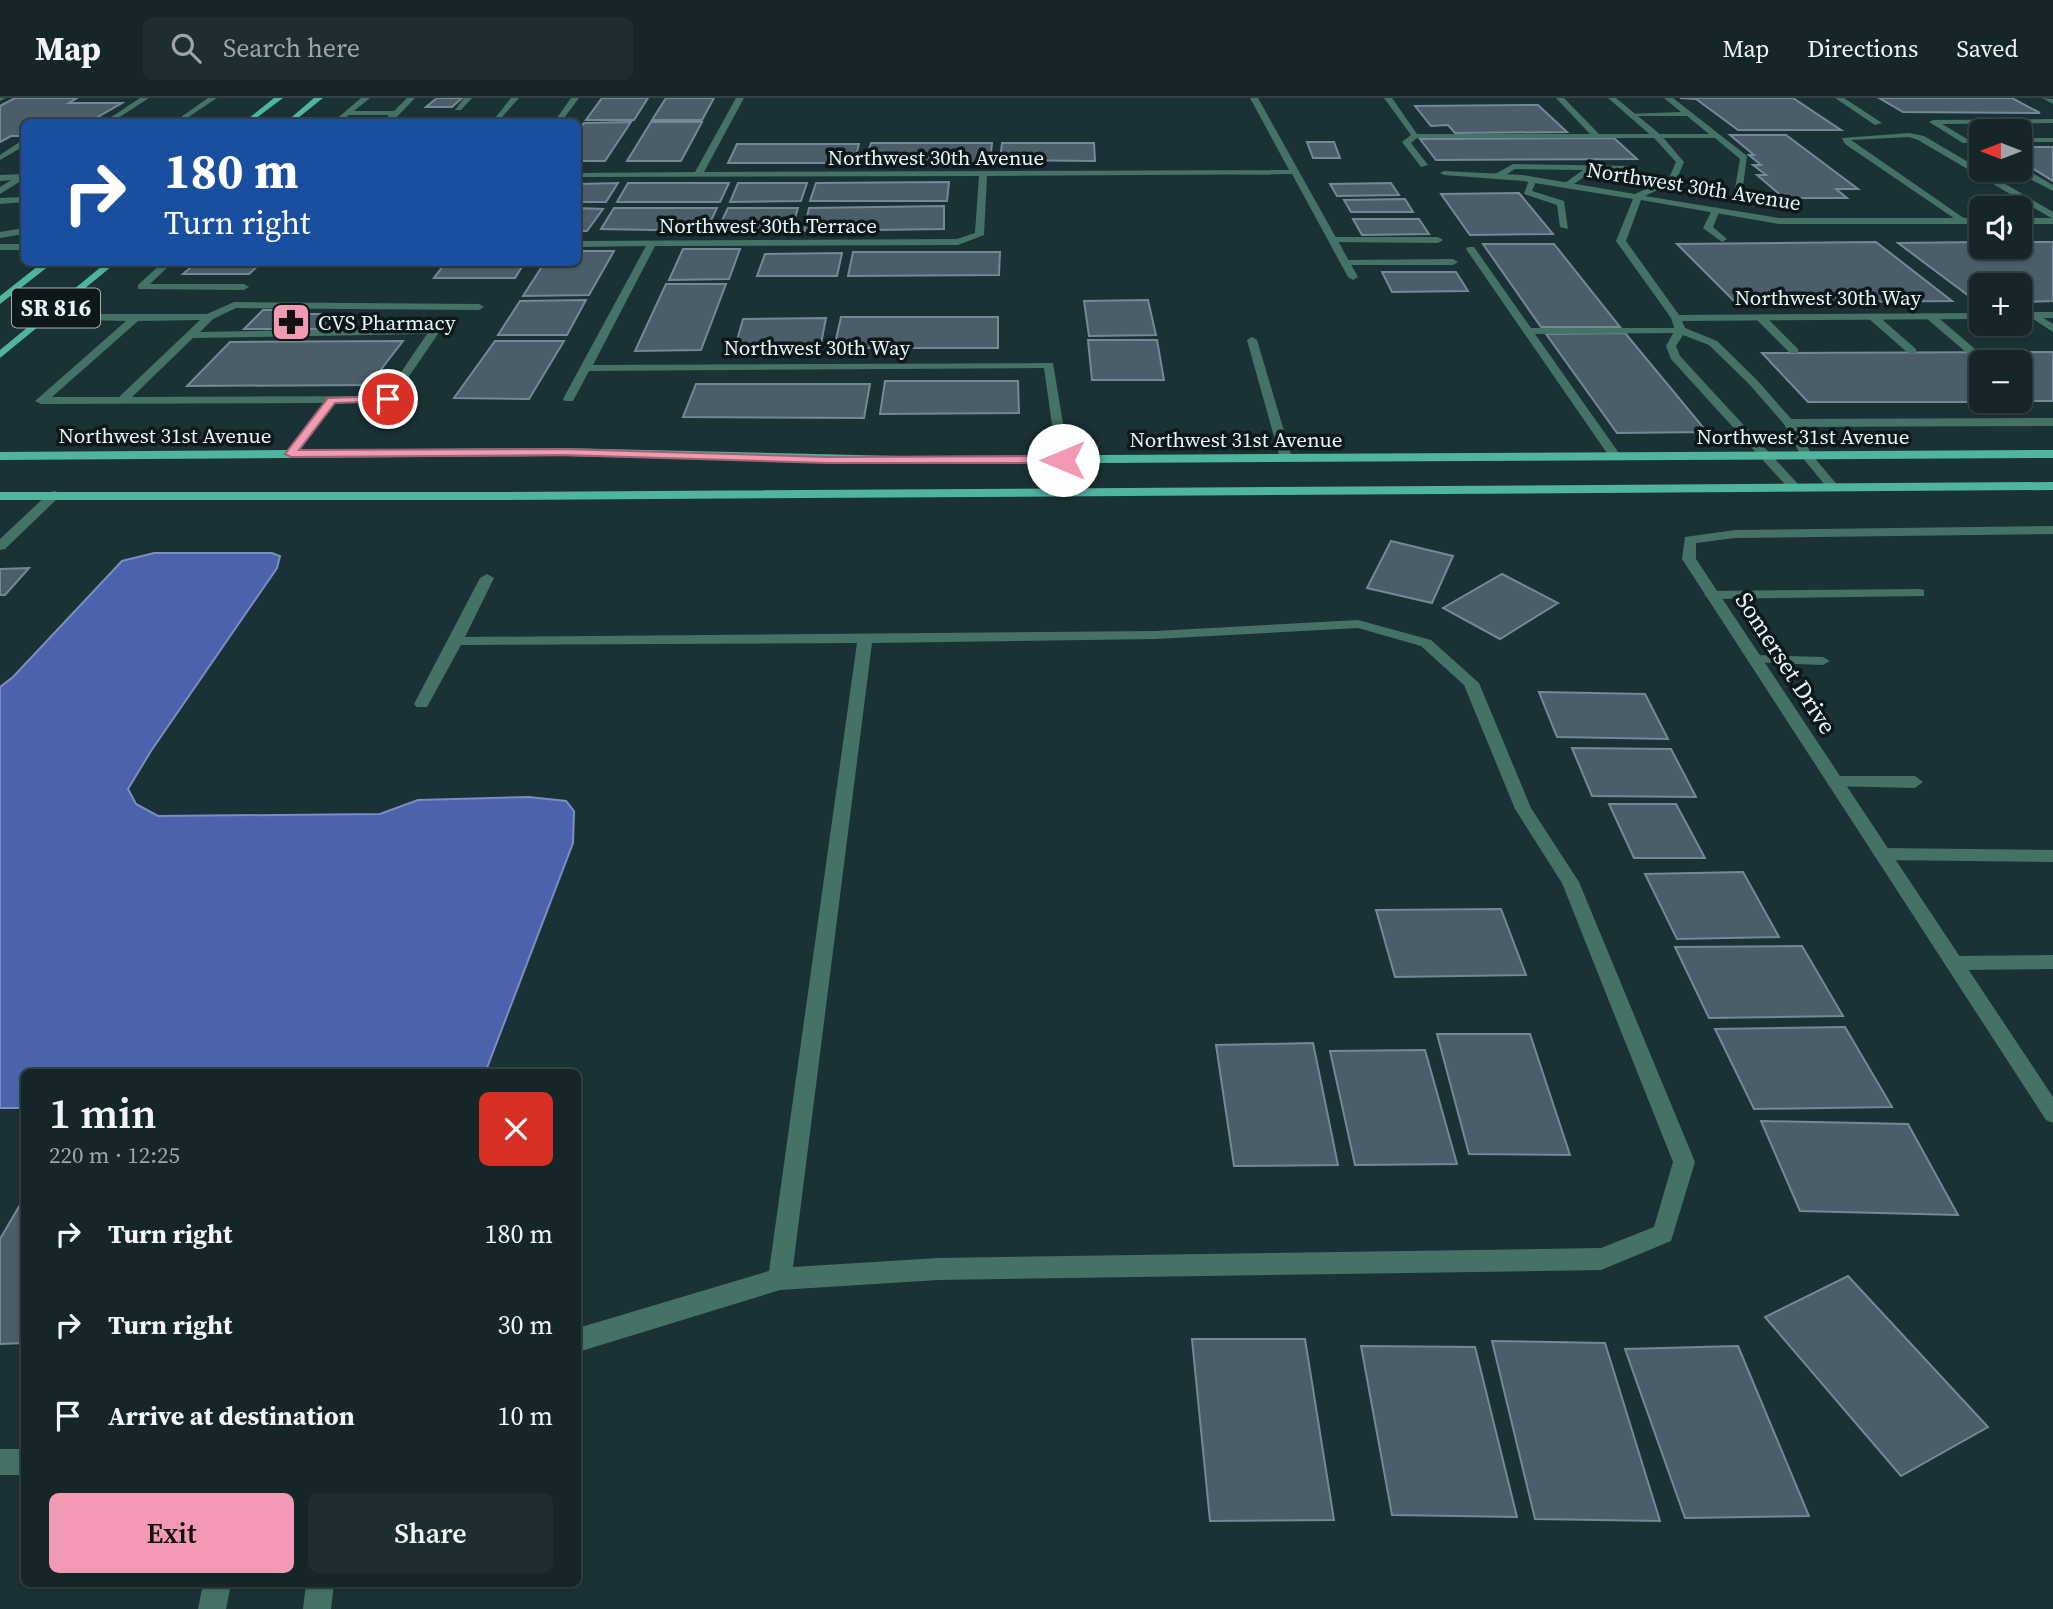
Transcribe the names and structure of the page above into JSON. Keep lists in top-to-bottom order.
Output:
{
  "streets": {
    "main road": ["SR 816", "Northwest 31st Avenue"],
    "street": [
      "Northwest 30th Avenue",
      "Northwest 30th Terrace",
      "Northwest 30th Way",
      "Somerset Drive"
    ]
  },
  "crossings": [
    ["Northwest 30th Avenue", "Northwest 30th Terrace"],
    ["Northwest 30th Way", "Northwest 31st Avenue"]
  ],
  "places": {
    "pharmacy": ["CVS Pharmacy"]
  },
  "north": "left",
  "page": {
    "header": "Map",
    "search": "Search here",
    "nav": ["Map", "Directions", "Saved"],
    "map_buttons": ["+", "−"],
    "turn": ["180 m", "Turn right"],
    "heading": ["1 min", "220 m · 12:25"],
    "list": [
      {
        "name": "Turn right",
        "value": "180 m"
      },
      {
        "name": "Turn right",
        "value": "30 m"
      },
      {
        "name": "Arrive at destination",
        "value": "10 m"
      }
    ],
    "buttons": ["Exit", "Share"]
  }
}
